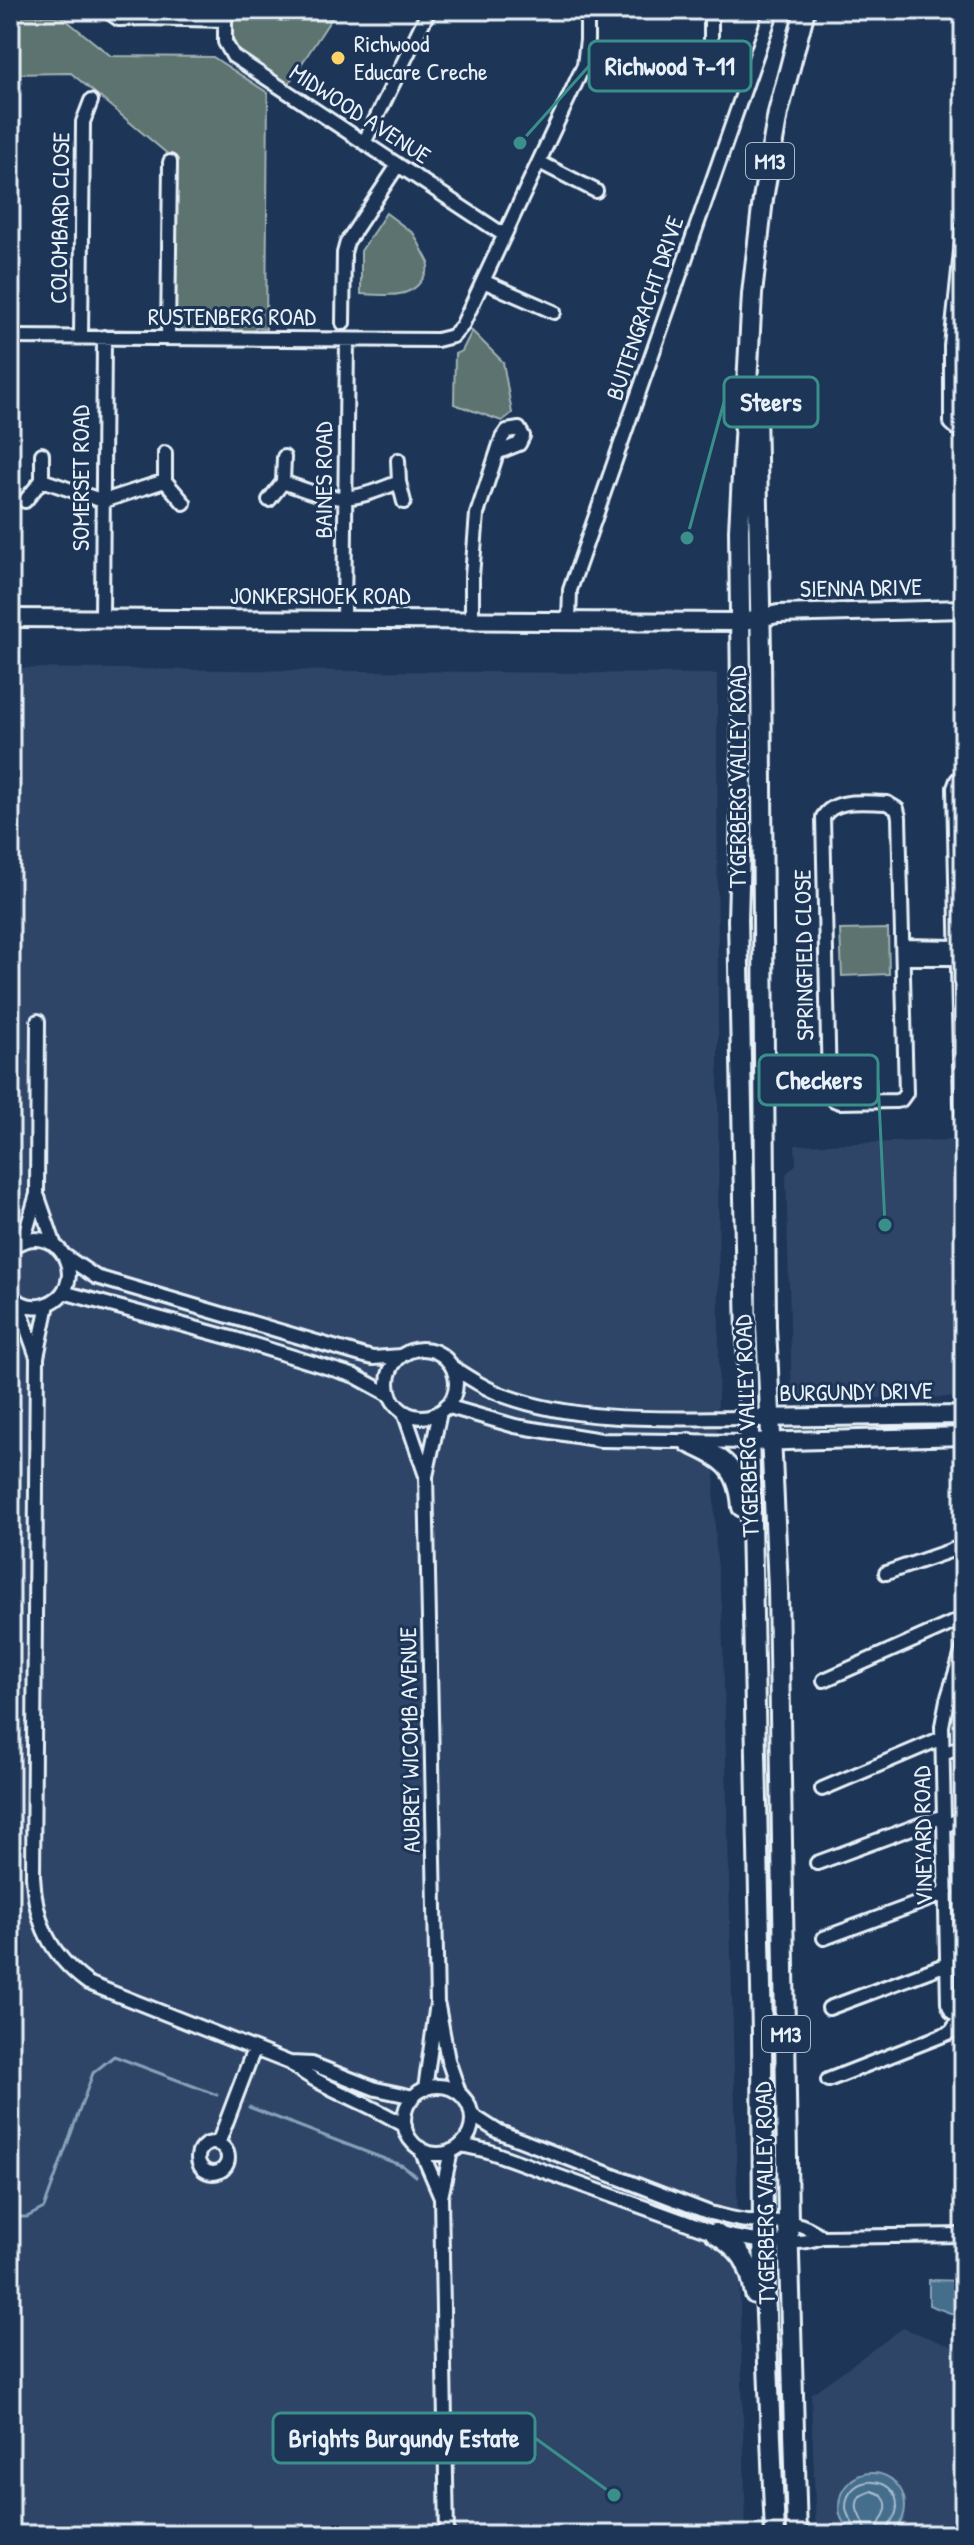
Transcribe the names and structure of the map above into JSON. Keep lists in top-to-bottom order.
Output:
{
  "streets": {
    "main road": ["M13", "TYGERBERG VALLEY ROAD"],
    "street": [
      "MIDWOOD AVENUE",
      "COLOMBARD CLOSE",
      "BUITENGRACHT DRIVE",
      "RUSTENBERG ROAD",
      "SOMERSET ROAD",
      "BAINES ROAD",
      "SIENNA DRIVE",
      "JONKERSHOEK ROAD",
      "SPRINGFIELD CLOSE",
      "BURGUNDY DRIVE",
      "AUBREY WICOMB AVENUE",
      "VINEYARD ROAD"
    ]
  },
  "crossings": [
    ["COLOMBARD CLOSE", "RUSTENBERG ROAD"],
    ["BUITENGRACHT DRIVE", "JONKERSHOEK ROAD"],
    ["RUSTENBERG ROAD", "SOMERSET ROAD"],
    ["RUSTENBERG ROAD", "BAINES ROAD"],
    ["SOMERSET ROAD", "JONKERSHOEK ROAD"],
    ["BAINES ROAD", "JONKERSHOEK ROAD"],
    ["SIENNA DRIVE", "JONKERSHOEK ROAD"],
    ["SIENNA DRIVE", "TYGERBERG VALLEY ROAD"],
    ["JONKERSHOEK ROAD", "TYGERBERG VALLEY ROAD"],
    ["TYGERBERG VALLEY ROAD", "BURGUNDY DRIVE"]
  ],
  "places": [
    "Richwood Educare Creche",
    "Richwood 7-11",
    "Steers",
    "Checkers",
    "Brights Burgundy Estate"
  ]
}
